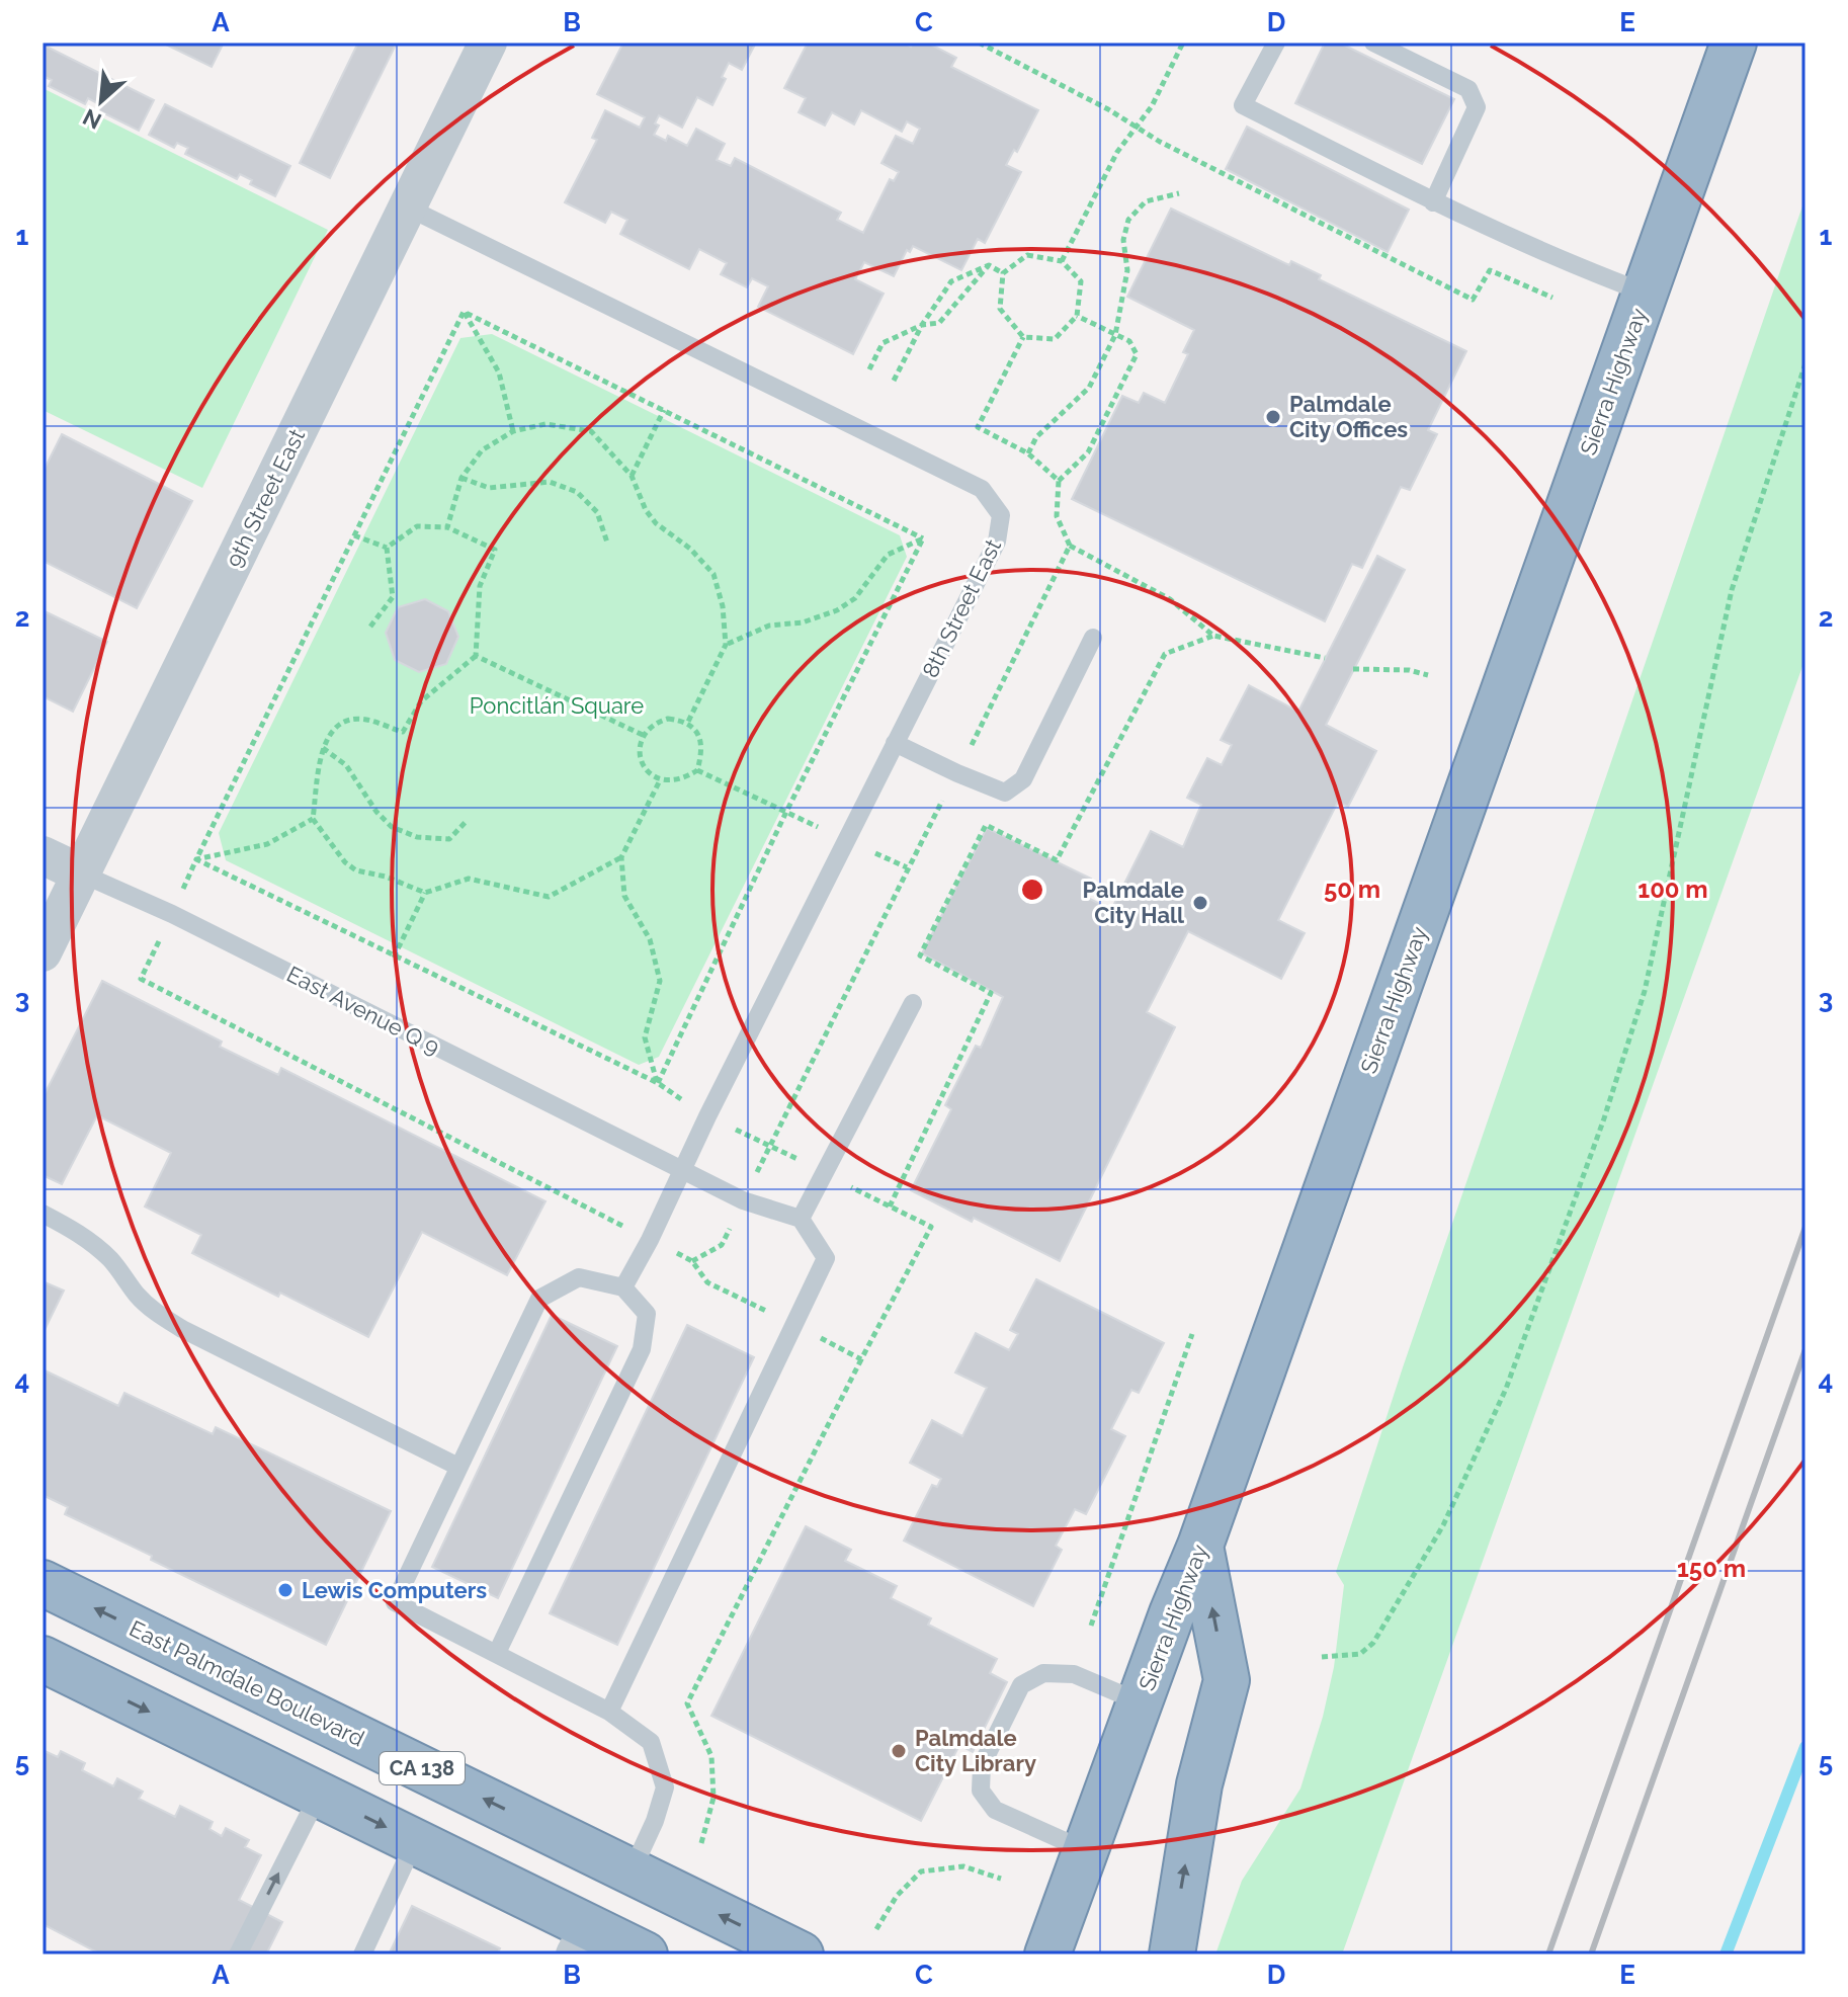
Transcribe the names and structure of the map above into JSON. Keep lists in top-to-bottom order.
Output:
{
  "streets": {
    "highway": ["Sierra Highway", "East Palmdale Boulevard", "CA 138"],
    "street": ["9th Street East", "East Avenue Q 9"],
    "lane": ["8th Street East"]
  },
  "crossings": [
    ["9th Street East", "8th Street East"],
    ["9th Street East", "East Avenue Q 9"],
    ["8th Street East", "East Avenue Q 9"]
  ],
  "parks": ["Poncitlán Square"],
  "places": [
    "Palmdale City Offices",
    "Palmdale City Hall",
    "Lewis Computers",
    "Palmdale City Library"
  ],
  "north": "bottom left",
  "grid": {
    "columns": [
      "A",
      "B",
      "C",
      "D",
      "E"
    ],
    "rows": [
      "1",
      "2",
      "3",
      "4",
      "5"
    ]
  },
  "rings": ["50 m", "100 m", "150 m"]
}
